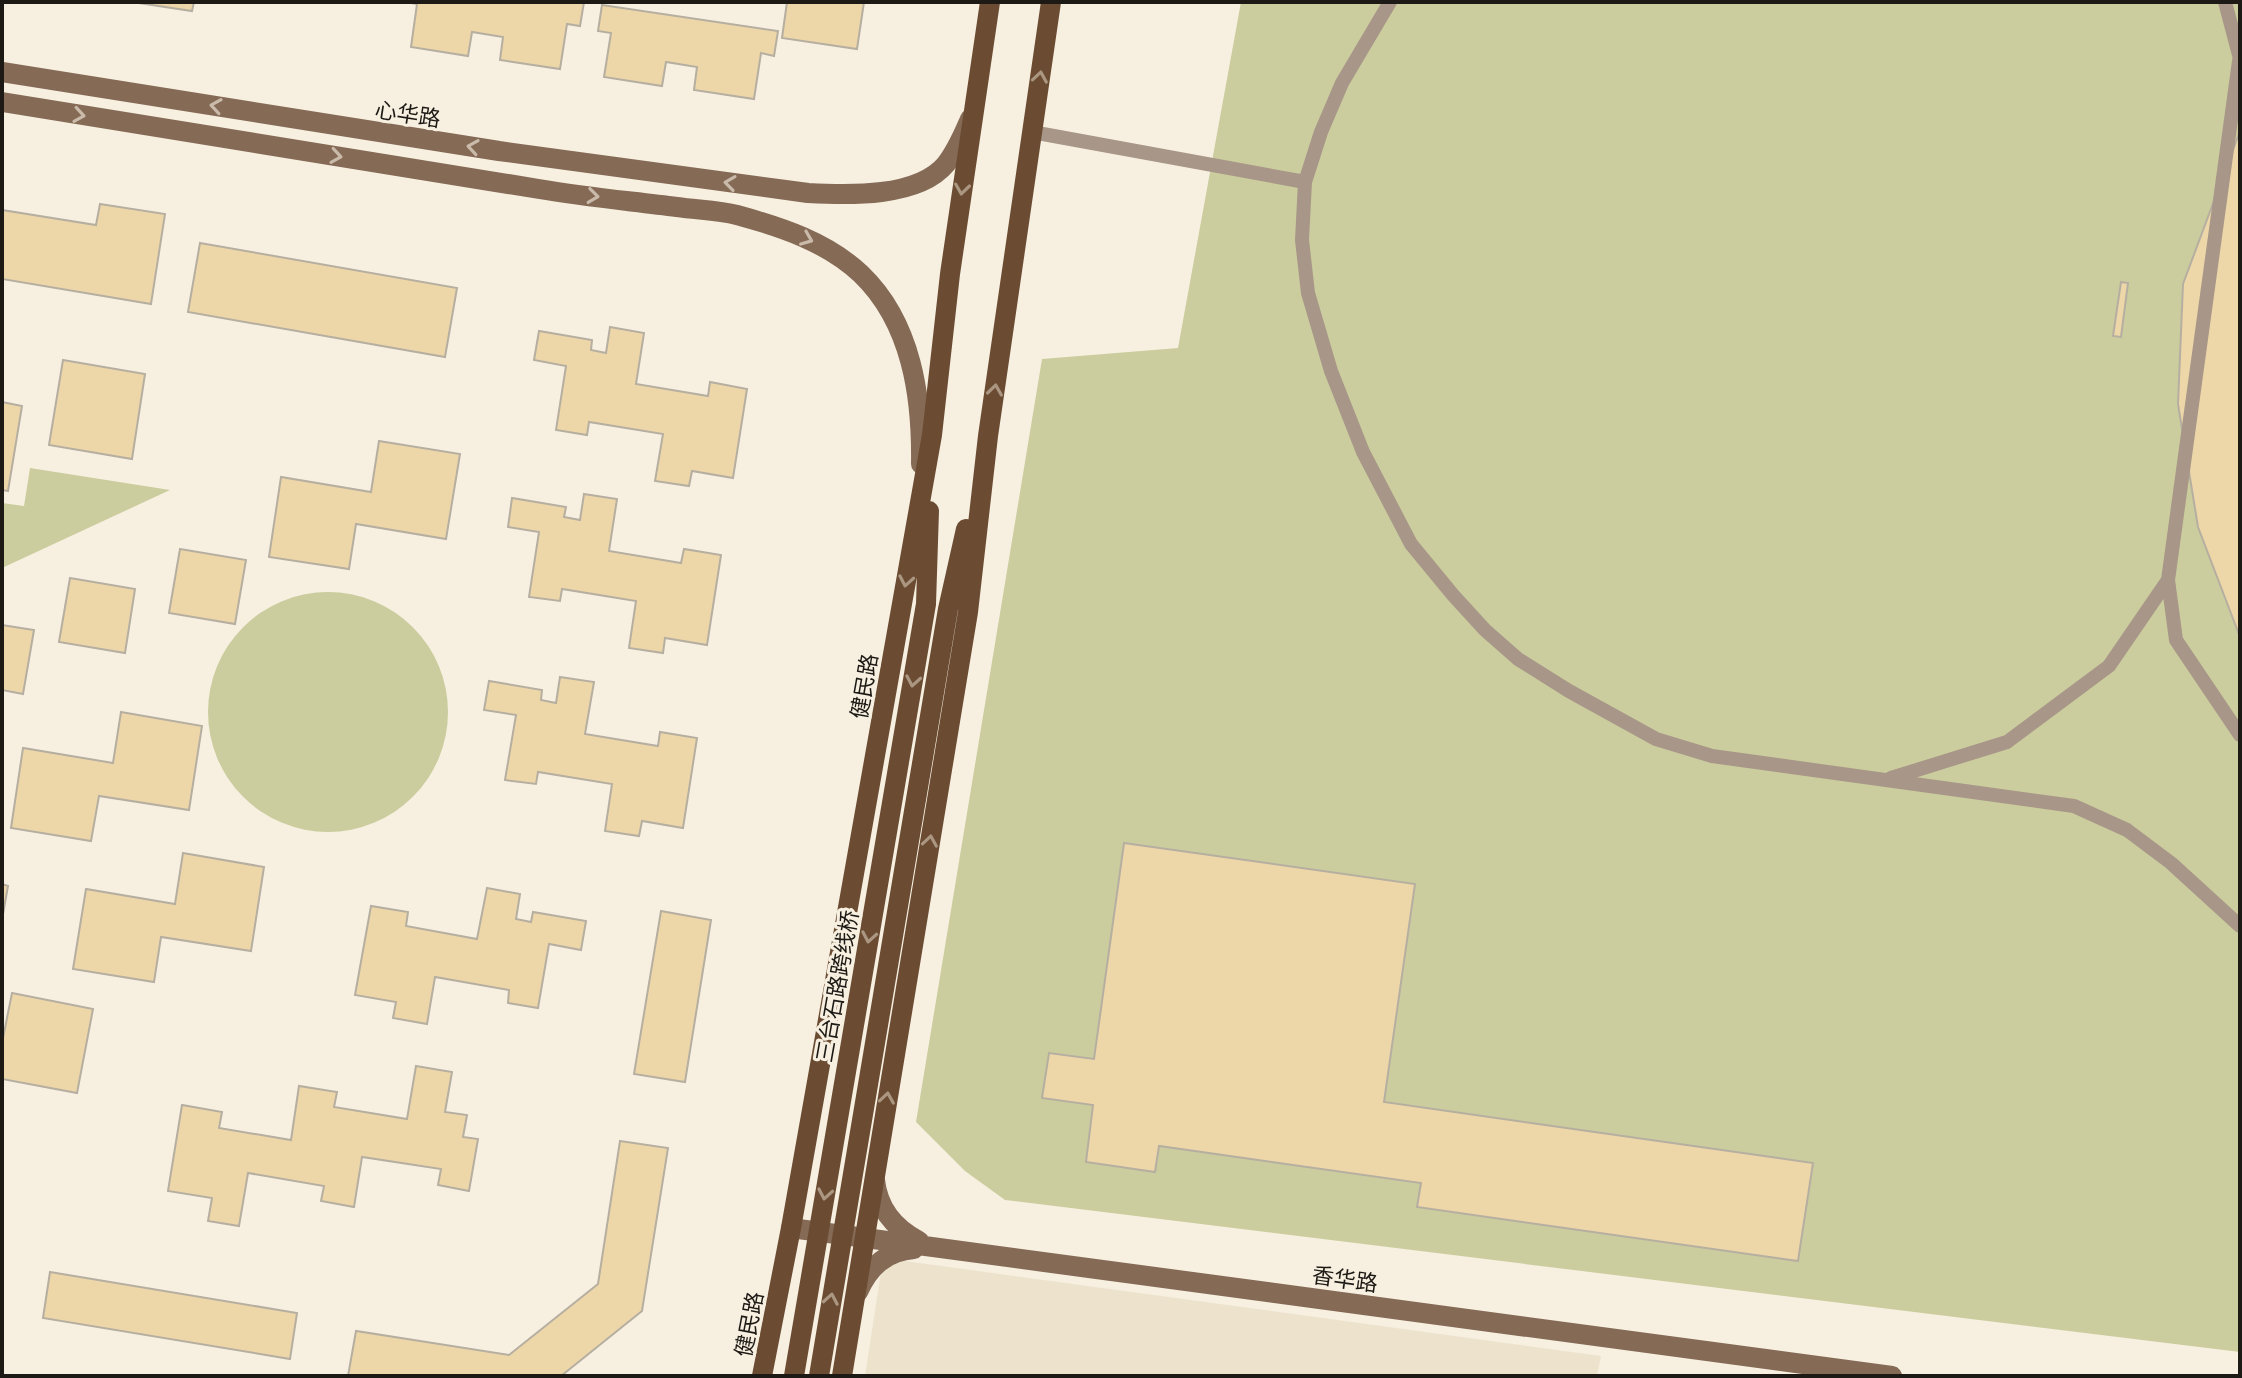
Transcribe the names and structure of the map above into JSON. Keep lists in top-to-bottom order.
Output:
{
  "streets": {
    "main road": ["健民路", "三台石路跨线桥"],
    "street": ["心华路", "香华路"]
  },
  "crossings": [
    ["心华路", "健民路"],
    ["健民路", "三台石路跨线桥"],
    ["健民路", "香华路"]
  ],
  "one_way": ["心华路"]
}
